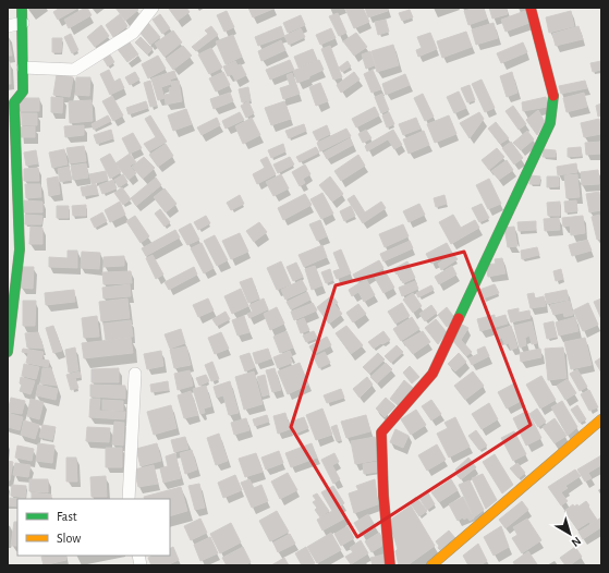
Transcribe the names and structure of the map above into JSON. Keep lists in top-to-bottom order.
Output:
{
  "legend": ["Fast", "Slow"],
  "north": "bottom right"
}
